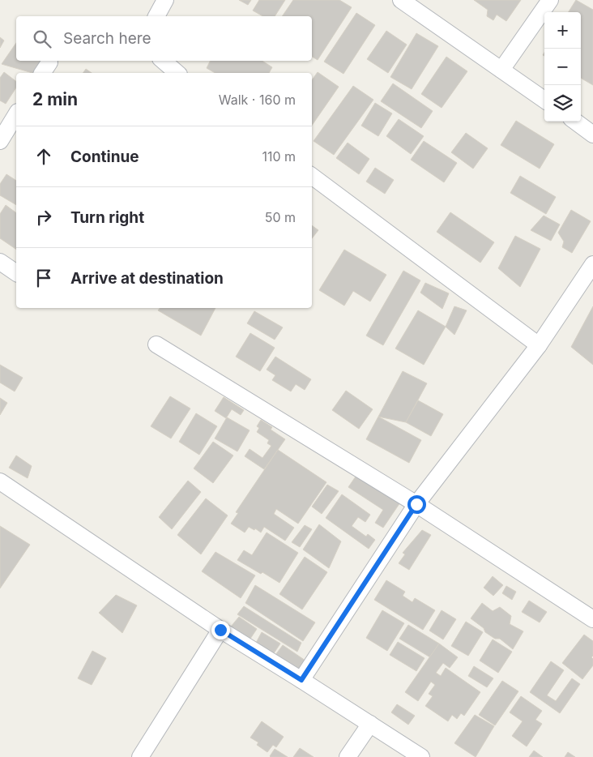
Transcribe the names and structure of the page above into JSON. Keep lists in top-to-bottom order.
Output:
{
  "page": {
    "map_buttons": ["+", "−"],
    "search": "Search here",
    "heading": ["2 min", "Walk · 160 m"],
    "list": [
      ["Continue", "110 m"],
      ["Turn right", "50 m"],
      "Arrive at destination"
    ]
  }
}
